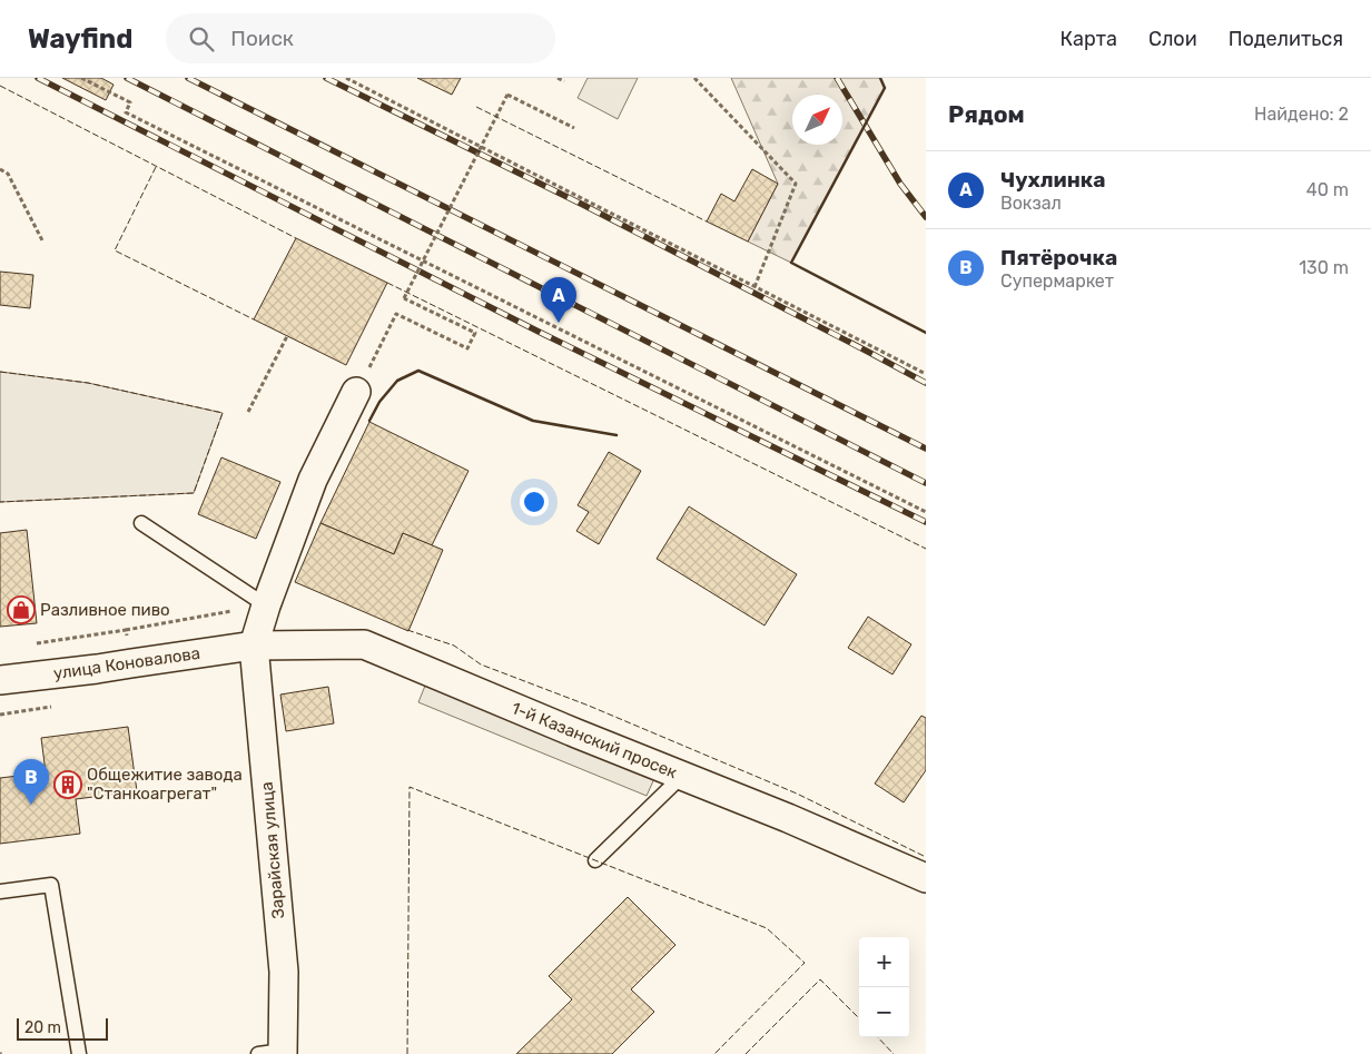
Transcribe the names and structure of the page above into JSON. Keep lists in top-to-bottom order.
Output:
{
  "streets": {
    "street": ["улица Коновалова", "1-й Казанский просек", "Зарайская улица"]
  },
  "crossings": [
    ["улица Коновалова", "1-й Казанский просек"],
    ["улица Коновалова", "Зарайская улица"],
    ["1-й Казанский просек", "Зарайская улица"]
  ],
  "places": {
    "shop": ["Разливное пиво"],
    "building": ["Общежитие завода \"Станкоагрегат\""]
  },
  "scale_bar": "20 m",
  "north": "top right",
  "page": {
    "header": "Wayfind",
    "search": "Поиск",
    "nav": ["Карта", "Слои", "Поделиться"],
    "heading": ["Рядом", "Найдено: 2"],
    "list": [
      {
        "mark": "A",
        "name": "Чухлинка",
        "note": "Вокзал",
        "value": "40 m"
      },
      {
        "mark": "B",
        "name": "Пятёрочка",
        "note": "Супермаркет",
        "value": "130 m"
      }
    ],
    "pins": ["A", "B"],
    "map_buttons": ["+", "−"],
    "scale": "20 m"
  }
}
